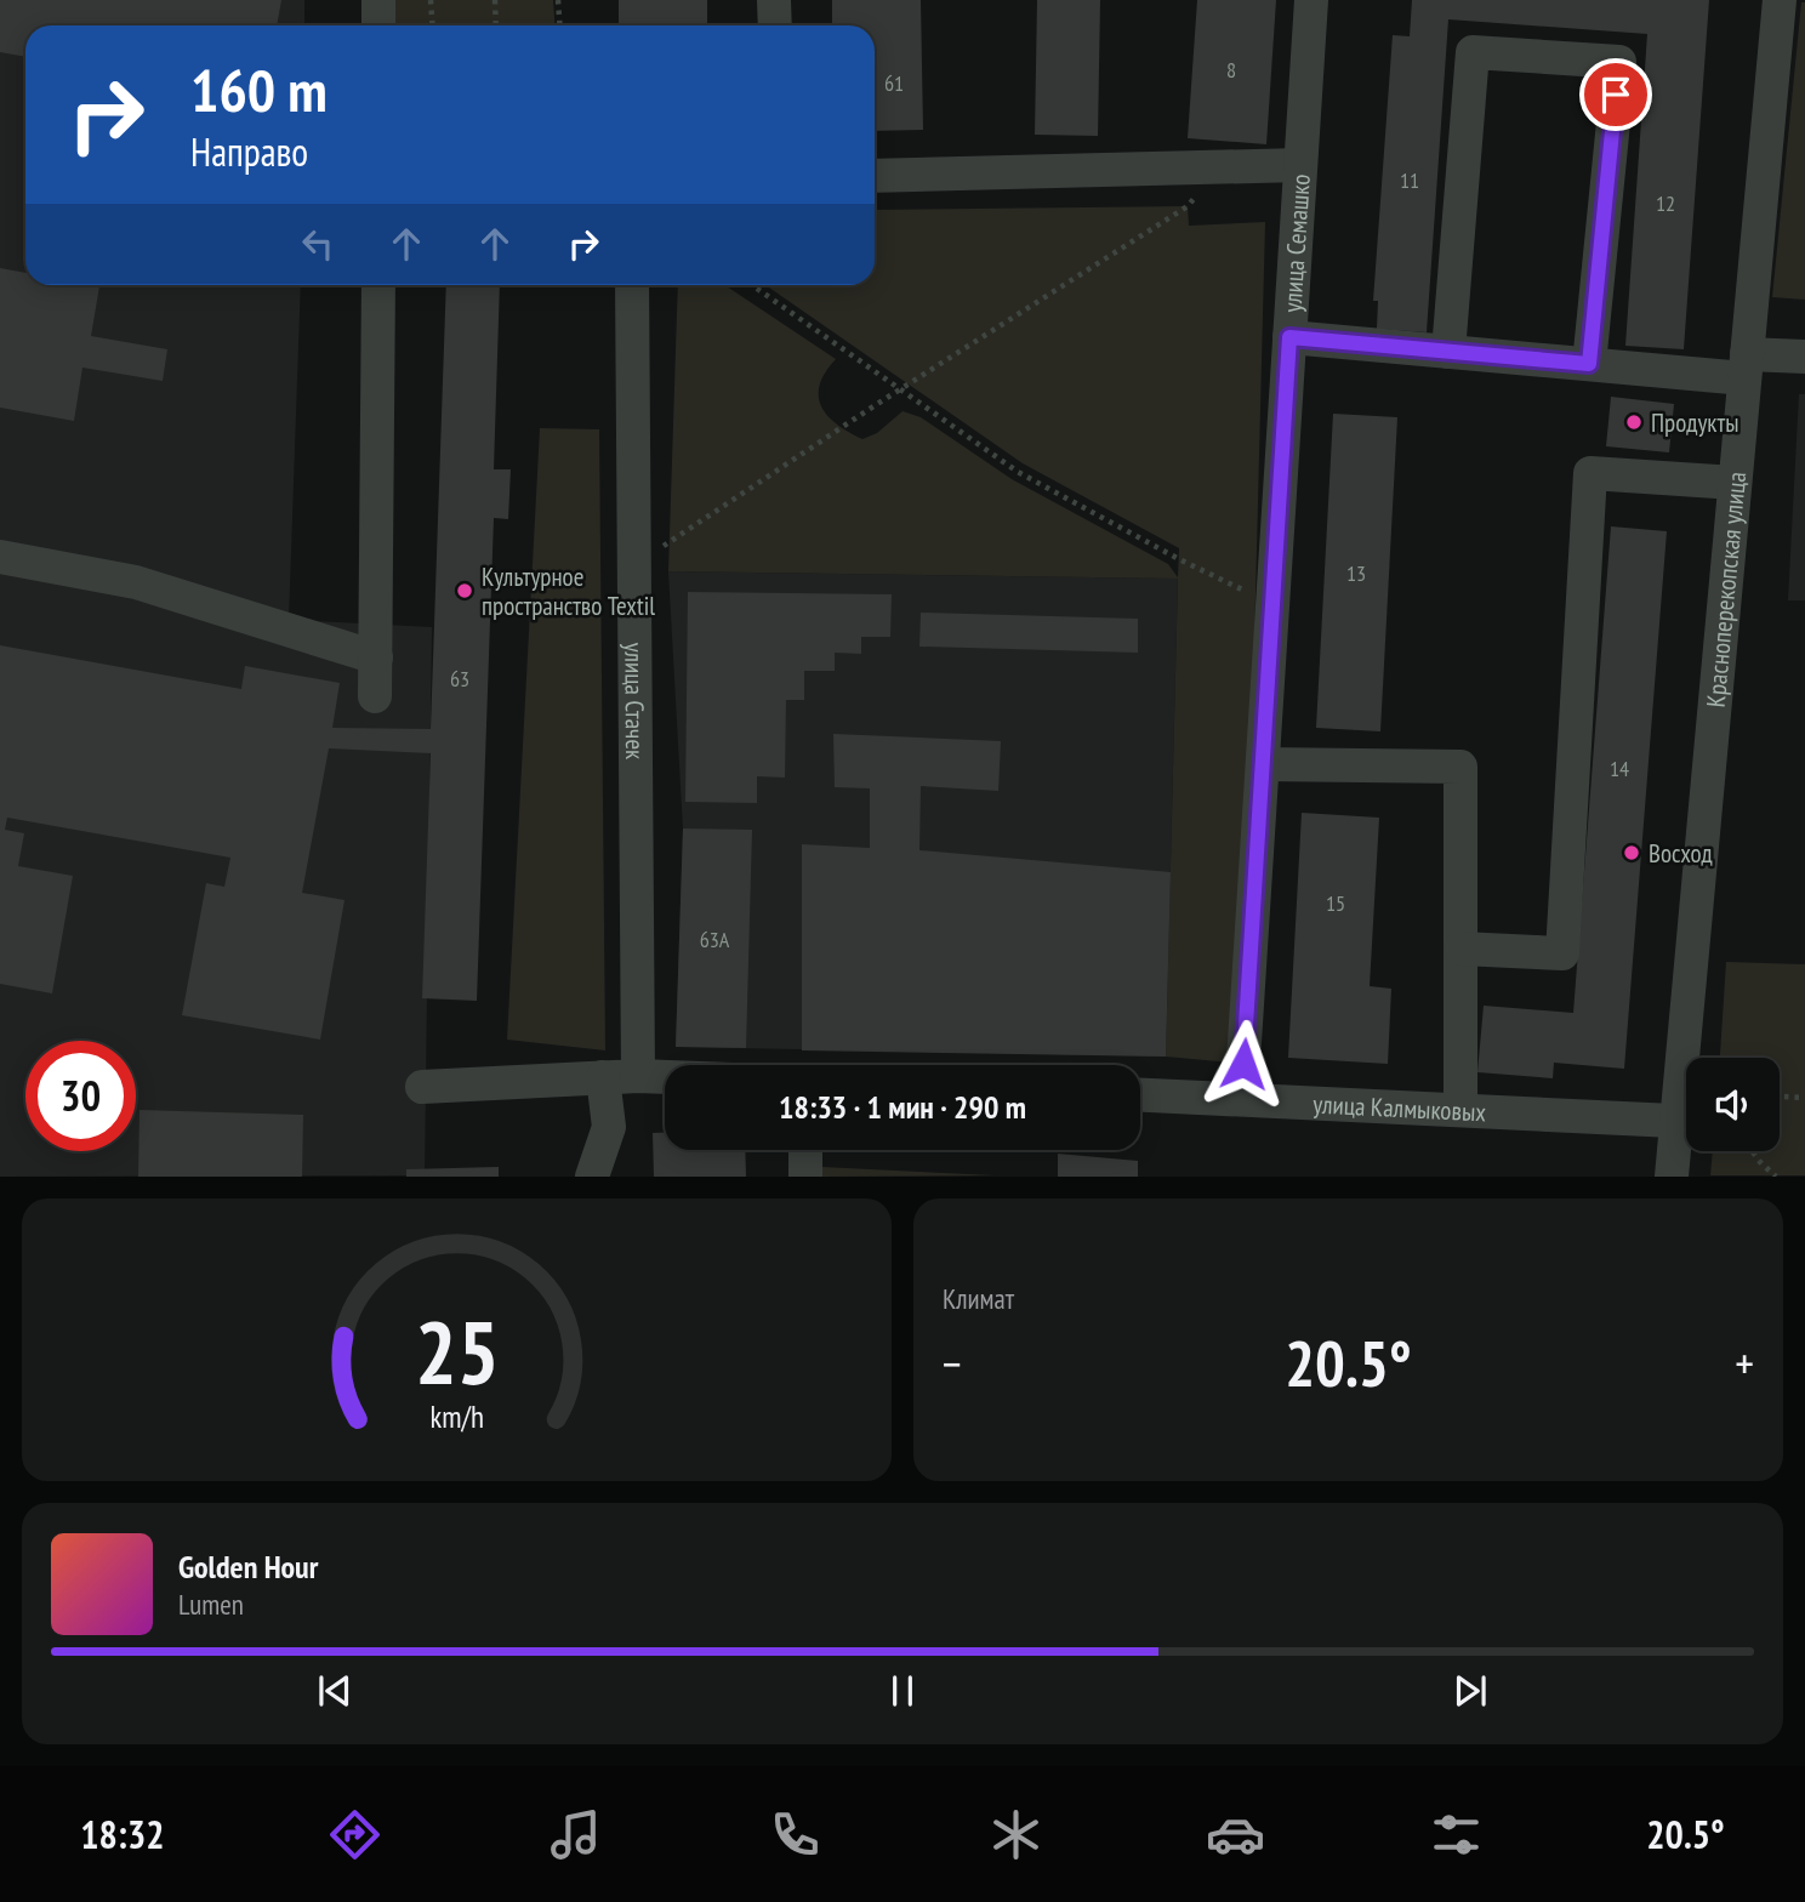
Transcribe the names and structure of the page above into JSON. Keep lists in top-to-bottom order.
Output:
{
  "streets": {
    "street": [
      "улица Семашко",
      "Красноперекопская улица",
      "улица Стачек",
      "улица Калмыковых"
    ]
  },
  "crossings": [
    ["улица Семашко", "улица Калмыковых"],
    ["Красноперекопская улица", "улица Калмыковых"]
  ],
  "places": ["Продукты", "Культурное пространство Textil", "Восход"],
  "house_numbers": [
    "8",
    "61",
    "11",
    "12",
    "13",
    "63",
    "14",
    "15",
    "63А"
  ],
  "page": {
    "turn": ["160 m", "Направо"],
    "limit": "30",
    "trip": "18:33 · 1 мин · 290 m",
    "tile": "Климат",
    "heat": ["−", "20.5°", "+"],
    "song": ["Golden Hour", "Lumen"],
    "tabs": ["18:32", "20.5°"],
    "gauge": ["25", "km/h"]
  }
}
